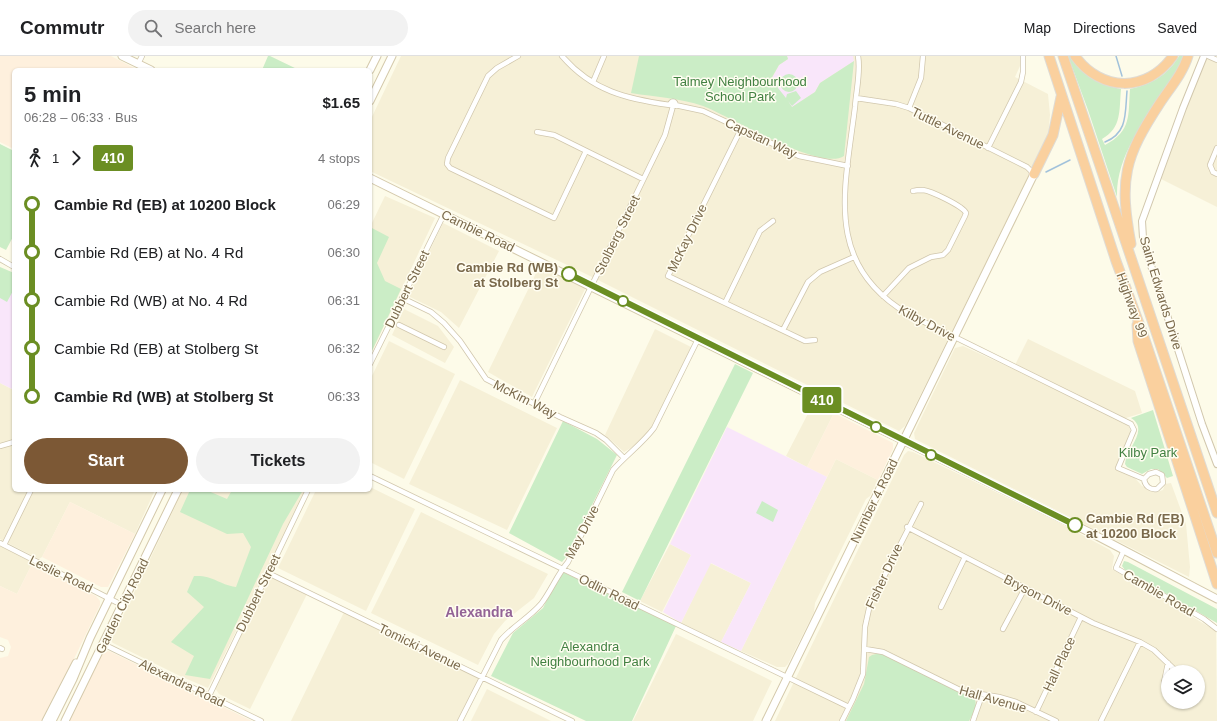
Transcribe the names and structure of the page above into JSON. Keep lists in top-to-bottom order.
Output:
{
  "streets": {
    "highway": ["Highway 99"],
    "main road": ["Cambie Road", "Number 4 Road", "Garden City Road"],
    "street": [
      "Tuttle Avenue",
      "Capstan Way",
      "Stolberg Street",
      "McKay Drive",
      "Dubbert Street",
      "Saint Edwards Drive",
      "Kilby Drive",
      "McKim Way",
      "May Drive",
      "Leslie Road",
      "Fisher Drive",
      "Odlin Road",
      "Bryson Drive",
      "Tomicki Avenue",
      "Hall Place",
      "Alexandra Road",
      "Hall Avenue"
    ]
  },
  "crossings": [
    ["Tuttle Avenue", "Kilby Drive"],
    ["Tuttle Avenue", "Number 4 Road"],
    ["Capstan Way", "Stolberg Street"],
    ["Capstan Way", "McKay Drive"],
    ["Capstan Way", "Kilby Drive"],
    ["Cambie Road", "Stolberg Street"],
    ["Cambie Road", "Dubbert Street"],
    ["Cambie Road", "Number 4 Road"],
    ["Cambie Road", "May Drive"],
    ["Stolberg Street", "McKim Way"],
    ["Dubbert Street", "McKim Way"],
    ["Dubbert Street", "Tomicki Avenue"],
    ["Dubbert Street", "Alexandra Road"],
    ["Kilby Drive", "Number 4 Road"],
    ["McKim Way", "May Drive"],
    ["Number 4 Road", "Odlin Road"],
    ["May Drive", "Odlin Road"],
    ["May Drive", "Tomicki Avenue"],
    ["Leslie Road", "Garden City Road"],
    ["Fisher Drive", "Odlin Road"],
    ["Fisher Drive", "Bryson Drive"],
    ["Fisher Drive", "Hall Avenue"],
    ["Bryson Drive", "Hall Place"],
    ["Garden City Road", "Alexandra Road"],
    ["Hall Place", "Hall Avenue"]
  ],
  "districts": ["Alexandra"],
  "parks": ["Talmey Neighbourhood School Park", "Kilby Park", "Alexandra Neighbourhood Park"],
  "places": ["Cambie Rd (WB) at Stolberg St", "Cambie Rd (EB) at 10200 Block"],
  "lines": ["bus line 410"],
  "page": {
    "header": "Commutr",
    "search": "Search here",
    "nav": ["Map", "Directions", "Saved"],
    "on_map": "410",
    "heading": ["5 min", "06:28 – 06:33 · Bus", "$1.65"],
    "legs": ["1", "410", "4 stops"],
    "list": [
      {
        "name": "Cambie Rd (EB) at 10200 Block",
        "value": "06:29"
      },
      {
        "name": "Cambie Rd (EB) at No. 4 Rd",
        "value": "06:30"
      },
      {
        "name": "Cambie Rd (WB) at No. 4 Rd",
        "value": "06:31"
      },
      {
        "name": "Cambie Rd (EB) at Stolberg St",
        "value": "06:32"
      },
      {
        "name": "Cambie Rd (WB) at Stolberg St",
        "value": "06:33"
      }
    ],
    "buttons": ["Start", "Tickets"]
  }
}
